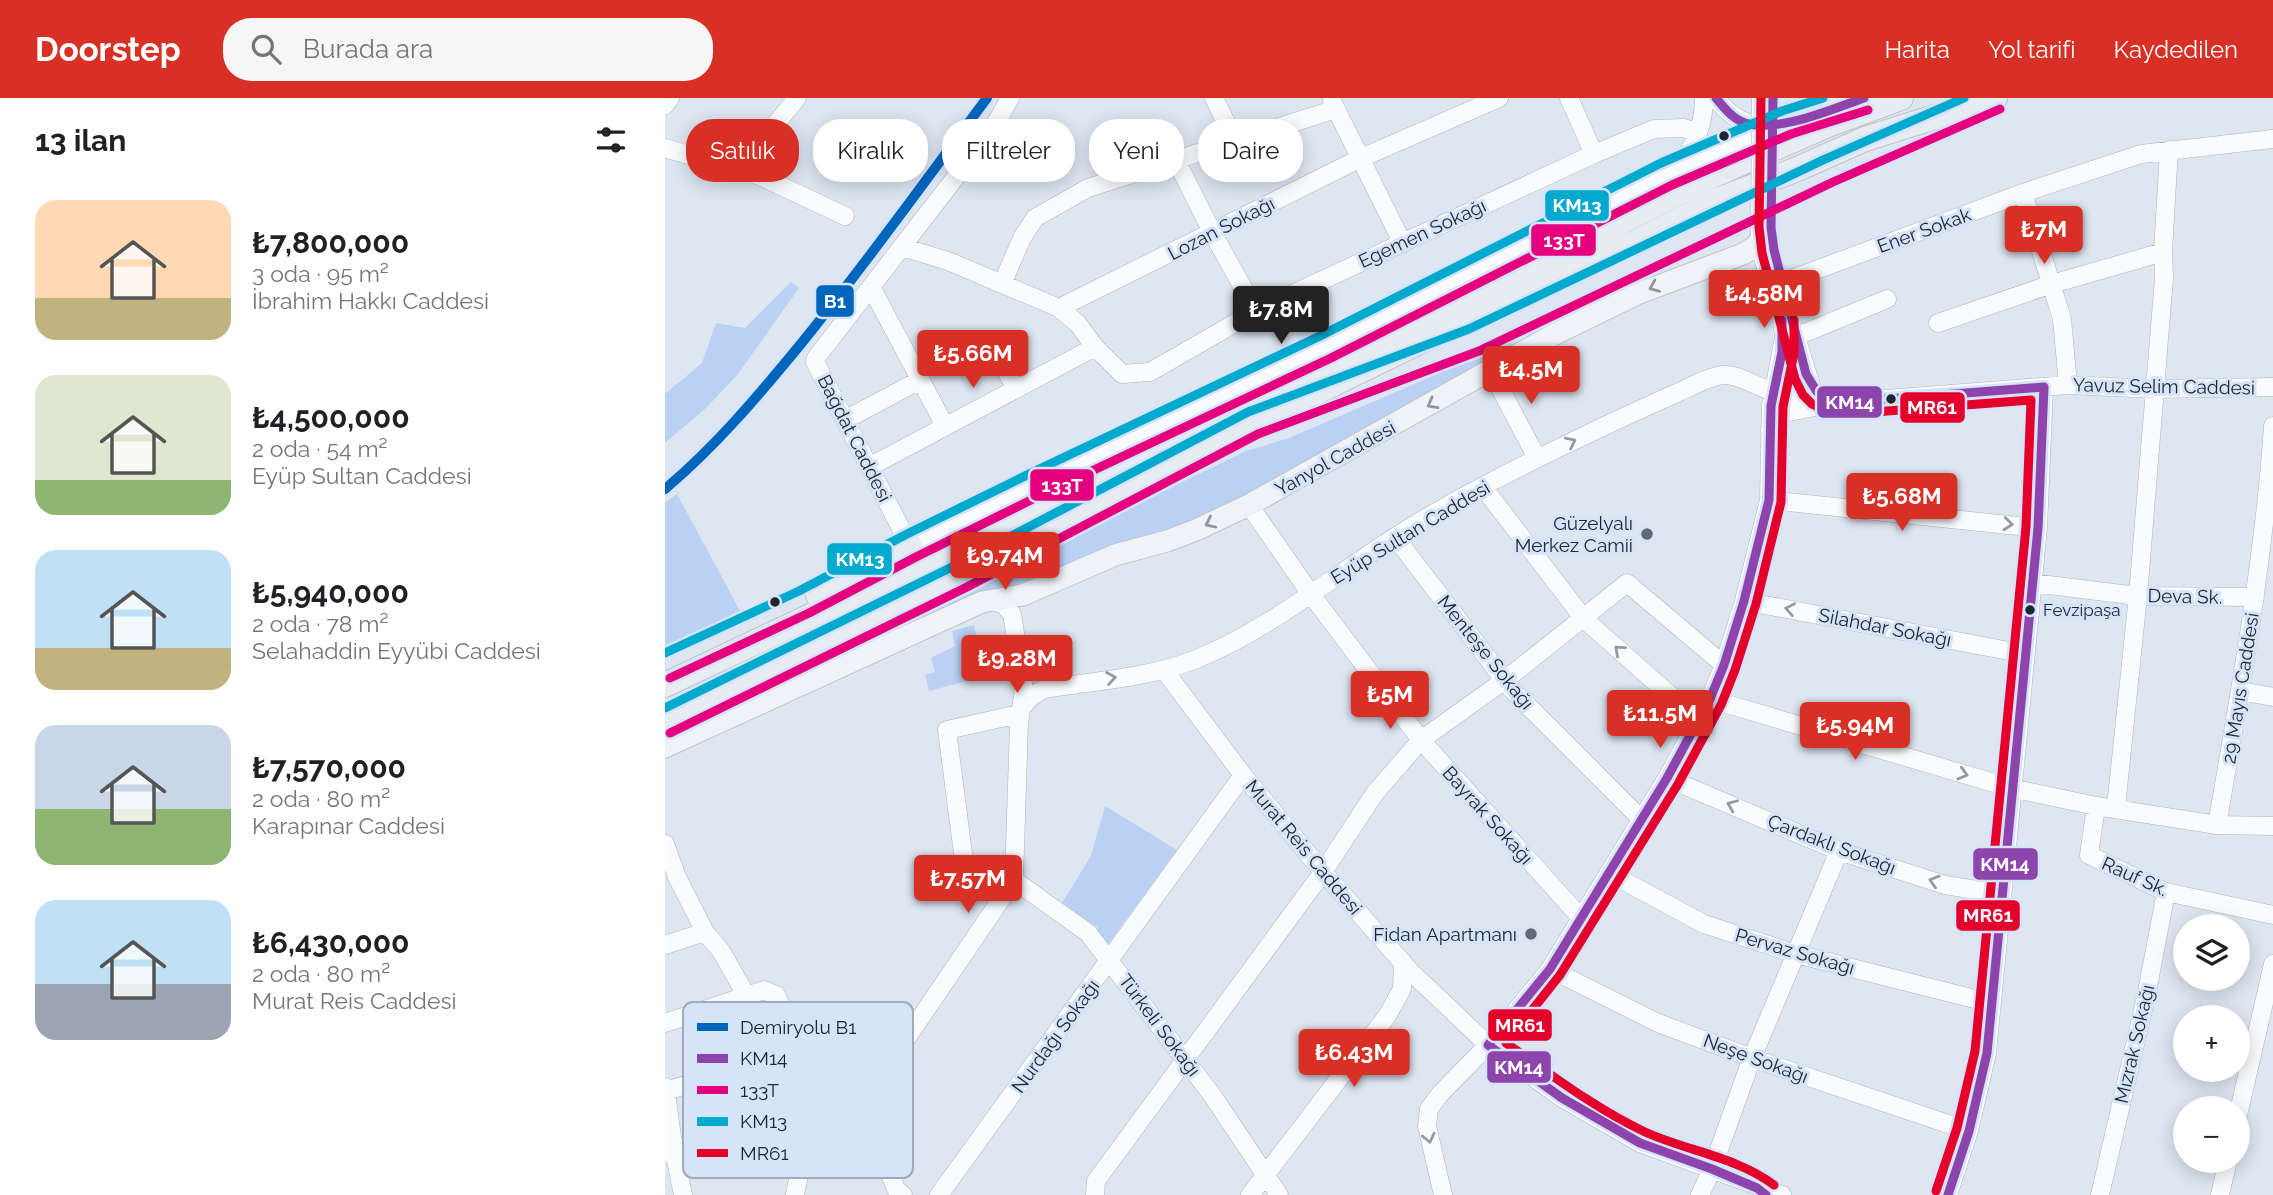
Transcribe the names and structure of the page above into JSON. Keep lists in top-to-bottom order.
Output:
{
  "streets": {
    "main road": ["Yanyol Caddesi"],
    "street": [
      "Lozan Sokağı",
      "Ener Sokak",
      "Egemen Sokağı",
      "Yavuz Selim Caddesi",
      "Bağdat Caddesi",
      "Eyüp Sultan Caddesi",
      "Deva Sk.",
      "Silahdar Sokağı",
      "Menteşe Sokağı",
      "29 Mayıs Caddesi",
      "Bayrak Sokağı",
      "Çardaklı Sokağı",
      "Murat Reis Caddesi",
      "Rauf Sk.",
      "Pervaz Sokağı",
      "Türkeli Sokağı",
      "Nurdağı Sokağı",
      "Mızrak Sokağı",
      "Neşe Sokağı"
    ]
  },
  "crossings": [
    ["Lozan Sokağı", "Egemen Sokağı"],
    ["Egemen Sokağı", "Bağdat Caddesi"],
    ["Yanyol Caddesi", "Bayrak Sokağı"],
    ["Eyüp Sultan Caddesi", "Menteşe Sokağı"],
    ["Eyüp Sultan Caddesi", "Bayrak Sokağı"],
    ["Eyüp Sultan Caddesi", "Murat Reis Caddesi"],
    ["Deva Sk.", "29 Mayıs Caddesi"],
    ["Murat Reis Caddesi", "Nurdağı Sokağı"],
    ["Rauf Sk.", "Mızrak Sokağı"],
    ["Türkeli Sokağı", "Nurdağı Sokağı"]
  ],
  "one_way": ["Yanyol Caddesi", "Eyüp Sultan Caddesi"],
  "places": ["Güzelyalı Merkez Camii", "Fevzipaşa", "Fidan Apartmanı"],
  "lines": [
    "rail line B1",
    "transit line KM14",
    "transit line KM13",
    "transit line MR61",
    "transit line 133T"
  ],
  "legend": [
    "Demiryolu B1",
    "KM14",
    "133T",
    "KM13",
    "MR61"
  ],
  "page": {
    "header": "Doorstep",
    "search": "Burada ara",
    "nav": ["Harita", "Yol tarifi", "Kaydedilen"],
    "heading": "13 ilan",
    "chip": [
      "Satılık",
      "Kiralık",
      "Filtreler",
      "Yeni",
      "Daire"
    ],
    "list": [
      {
        "name": "₺7,800,000",
        "note": "3 oda · 95 m² · İbrahim Hakkı Caddesi"
      },
      {
        "name": "₺4,500,000",
        "note": "2 oda · 54 m² · Eyüp Sultan Caddesi"
      },
      {
        "name": "₺5,940,000",
        "note": "2 oda · 78 m² · Selahaddin Eyyübi Caddesi"
      },
      {
        "name": "₺7,570,000",
        "note": "2 oda · 80 m² · Karapınar Caddesi"
      },
      {
        "name": "₺6,430,000",
        "note": "2 oda · 80 m² · Murat Reis Caddesi"
      }
    ],
    "price": [
      "₺7M",
      "₺4.58M",
      "₺7.8M",
      "₺5.66M",
      "₺4.5M",
      "₺5.68M",
      "₺9.74M",
      "₺9.28M",
      "₺5M",
      "₺11.5M",
      "₺5.94M",
      "₺7.57M",
      "₺6.43M"
    ],
    "map_buttons": ["+", "−"]
  }
}
